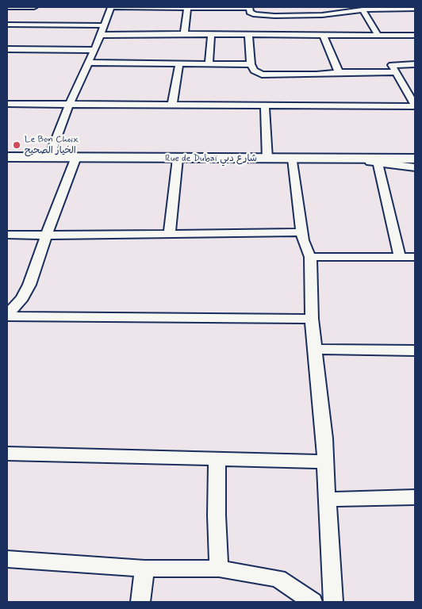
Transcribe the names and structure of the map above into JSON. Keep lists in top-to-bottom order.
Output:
{
  "streets": {
    "street": ["Rue de Dubaï شارع دبي"]
  },
  "places": ["Le Bon Choix الخيار الصحيح"]
}
